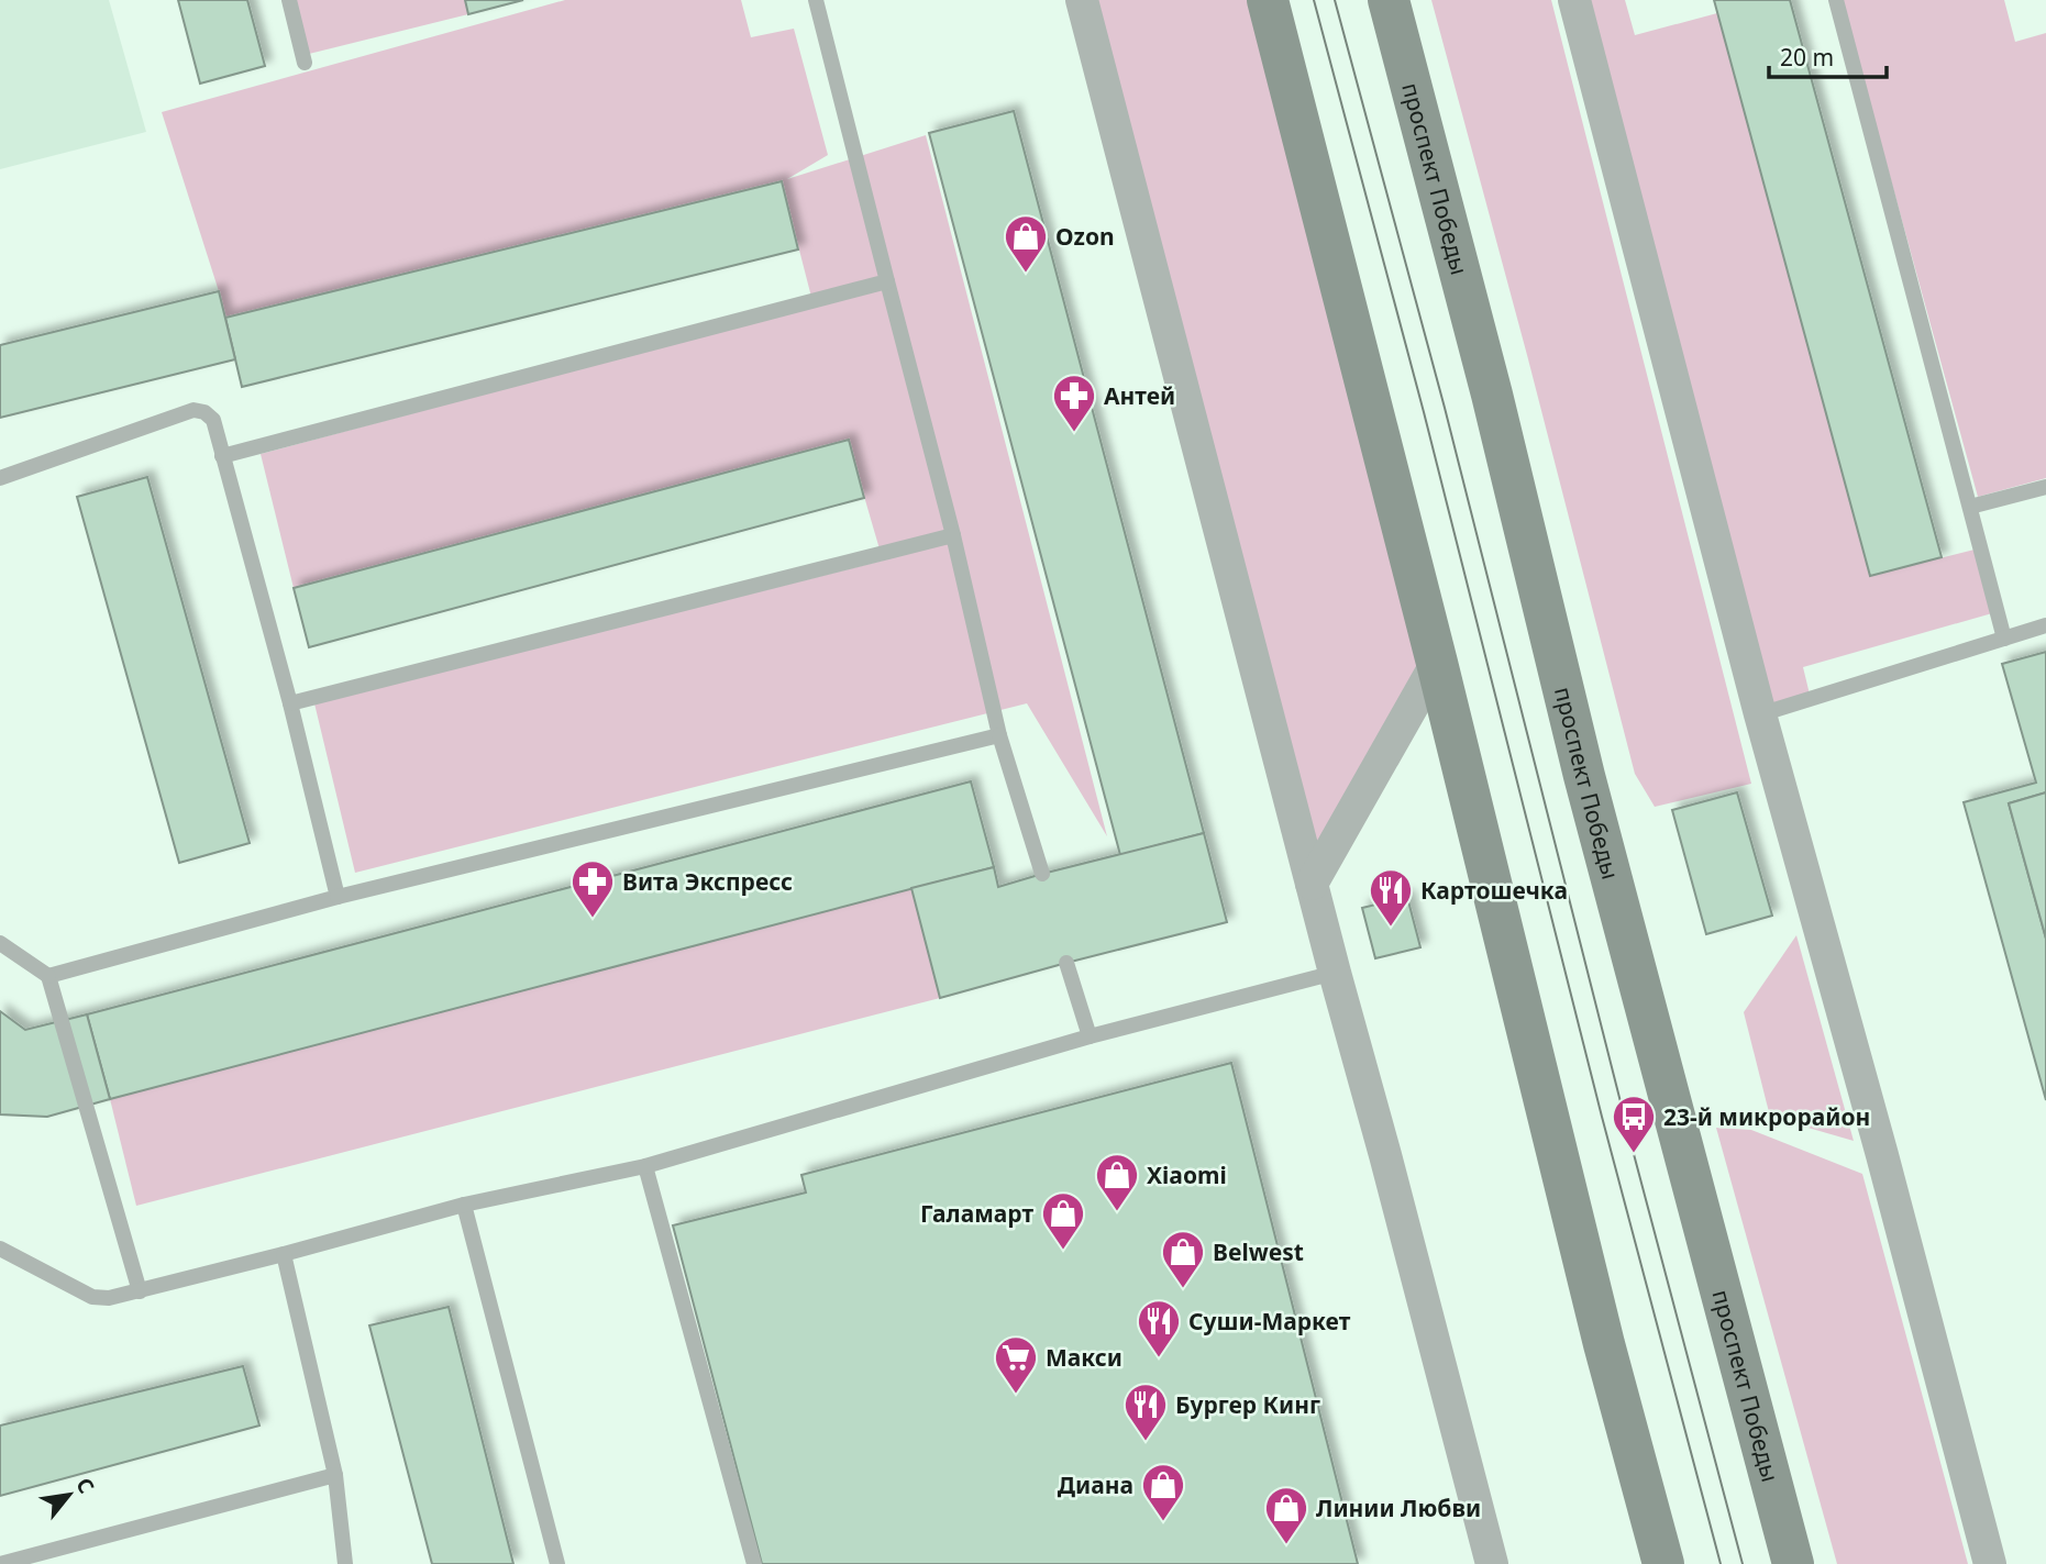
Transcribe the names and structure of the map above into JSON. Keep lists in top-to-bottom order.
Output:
{
  "streets": {
    "main road": ["проспект Победы"]
  },
  "places": {
    "shop": [
      "Ozon",
      "Xiaomi",
      "Галамарт",
      "Belwest",
      "Диана",
      "Линии Любви"
    ],
    "pharmacy": ["Антей", "Вита Экспресс"],
    "restaurant": ["Картошечка", "Суши-Маркет", "Бургер Кинг"],
    "bus stop": ["23-й микрорайон"],
    "supermarket": ["Макси"]
  },
  "scale_bar": "20 m",
  "north": "top right"
}
